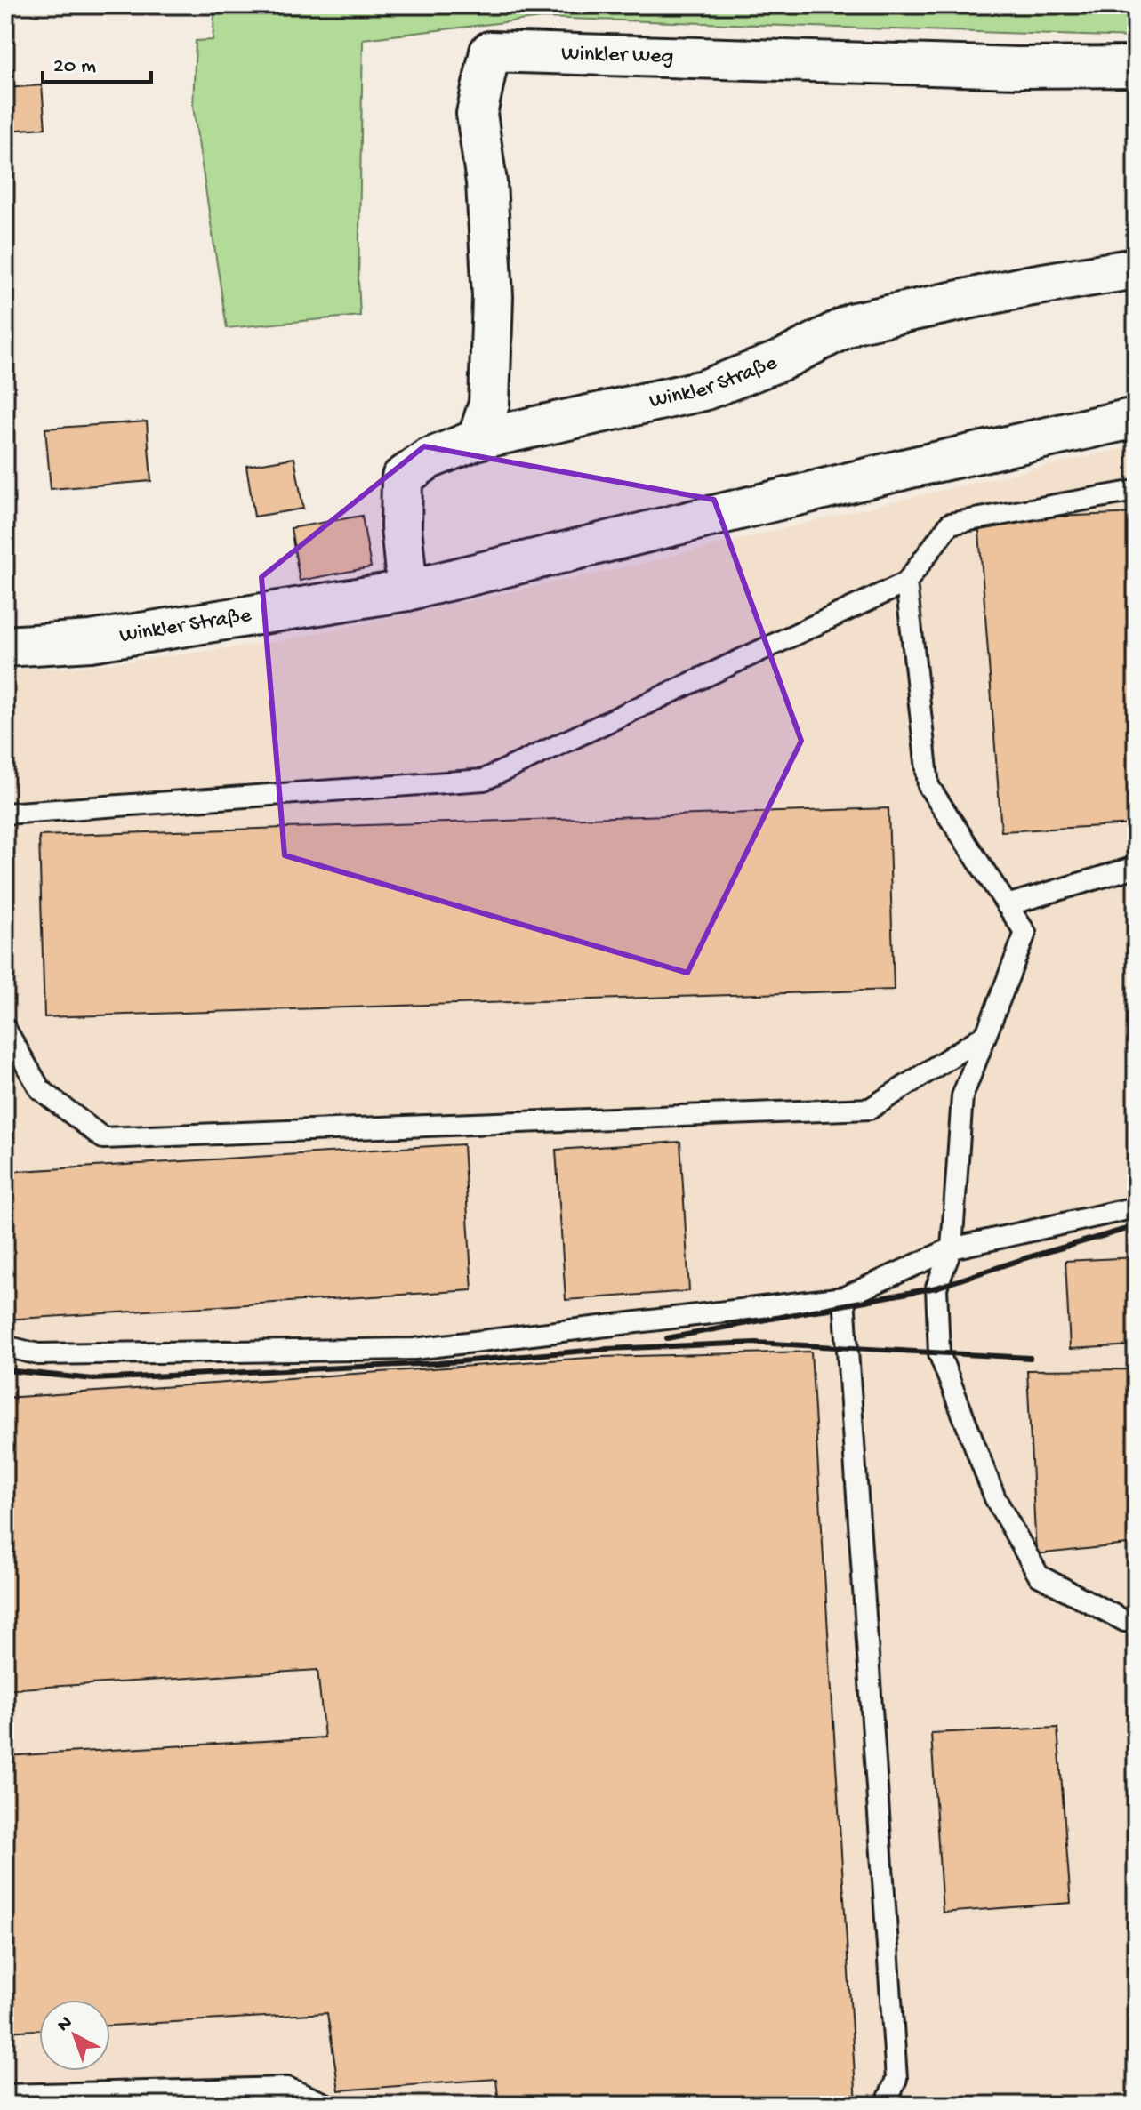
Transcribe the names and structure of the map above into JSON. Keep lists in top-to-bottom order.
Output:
{
  "streets": {
    "street": ["Winkler Weg", "Winkler Straße"]
  },
  "crossings": [
    ["Winkler Weg", "Winkler Straße"]
  ],
  "scale_bar": "20 m",
  "north": "top left"
}
